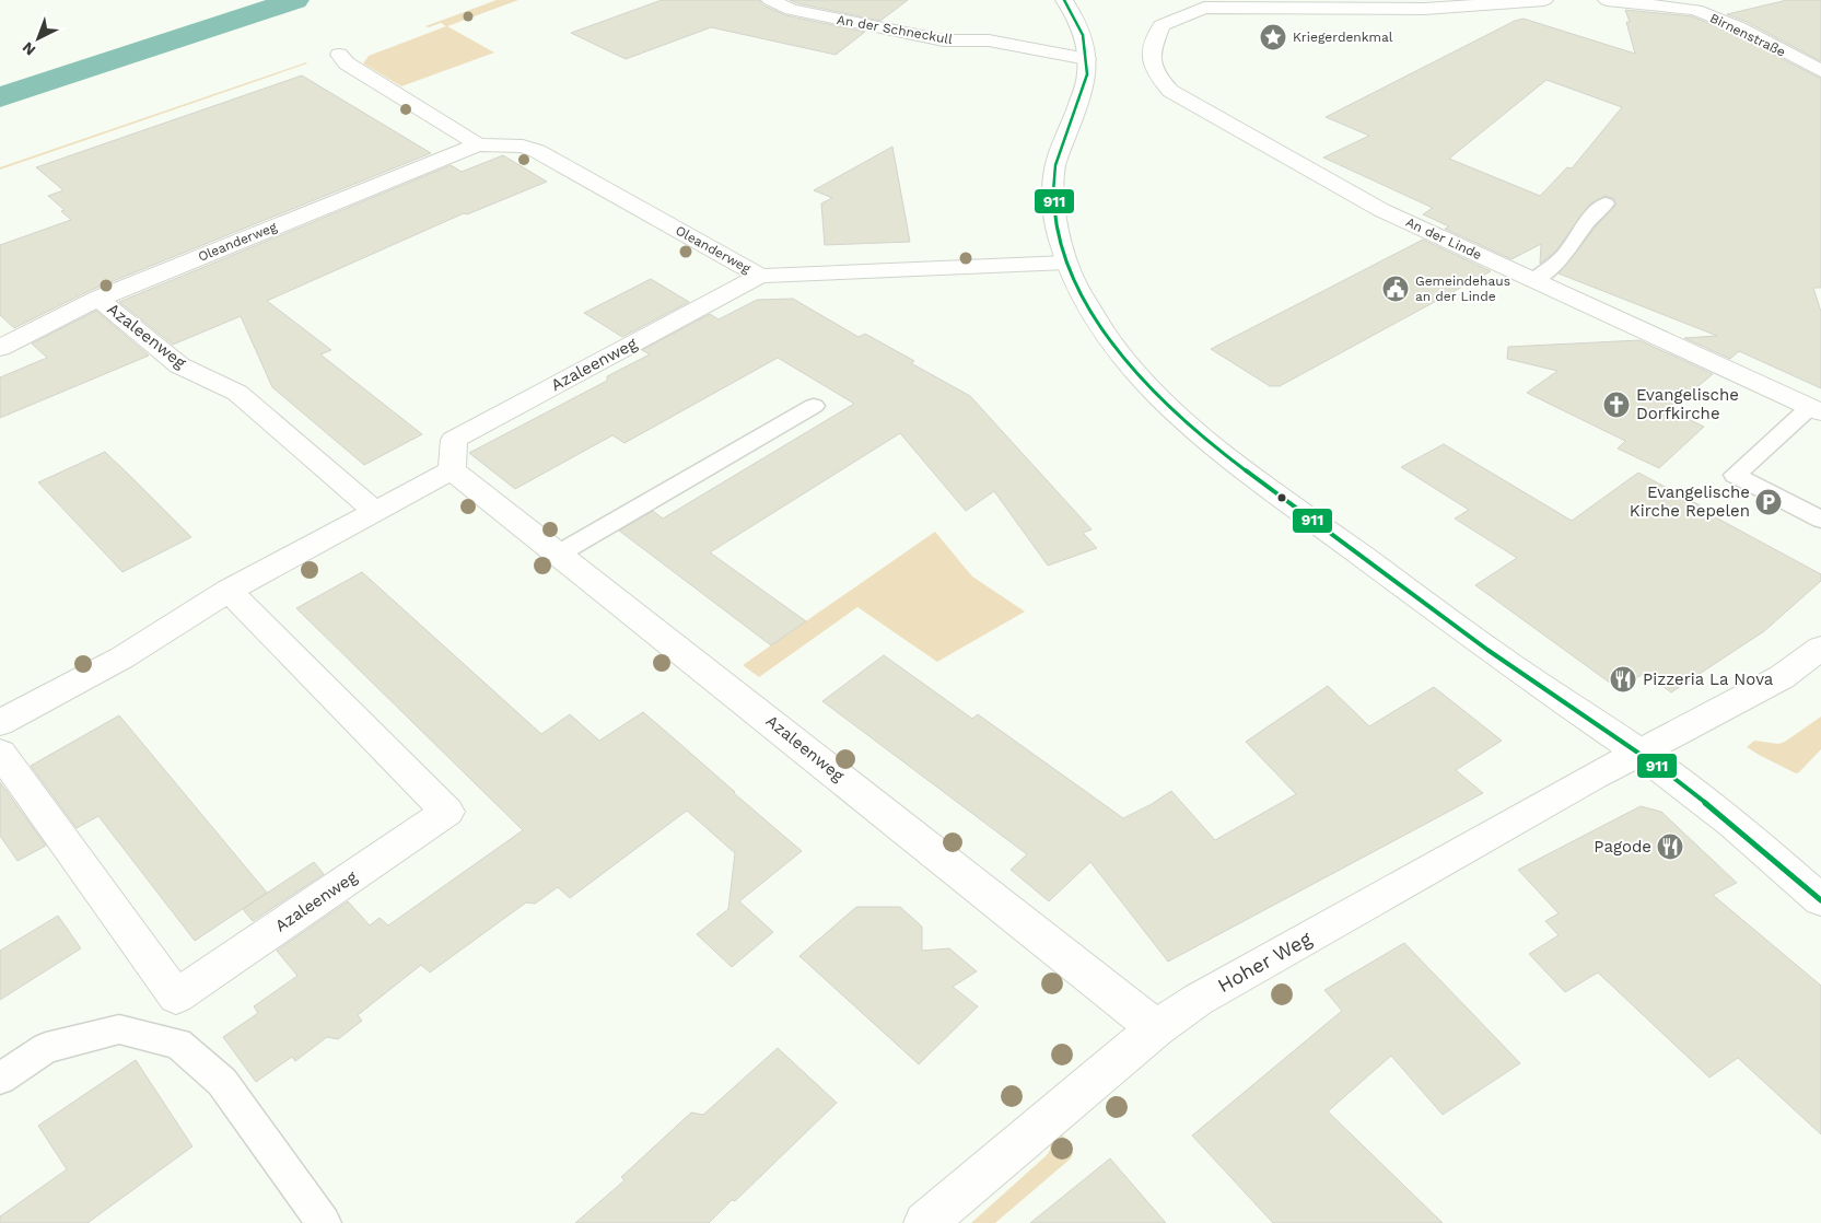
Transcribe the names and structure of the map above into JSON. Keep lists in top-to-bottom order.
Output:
{
  "streets": {
    "street": [
      "An der Schneckull",
      "Birnenstraße",
      "An der Linde",
      "Oleanderweg",
      "Azaleenweg",
      "Hoher Weg"
    ]
  },
  "crossings": [
    ["Oleanderweg", "Azaleenweg"],
    ["Azaleenweg", "Hoher Weg"]
  ],
  "places": {
    "place": ["Kriegerdenkmal"],
    "public building": ["Gemeindehaus an der Linde"],
    "church": ["Evangelische Dorfkirche"],
    "parking": ["Evangelische Kirche Repelen"],
    "restaurant": ["Pizzeria La Nova", "Pagode"]
  },
  "lines": ["transit line 911"],
  "north": "bottom left"
}
